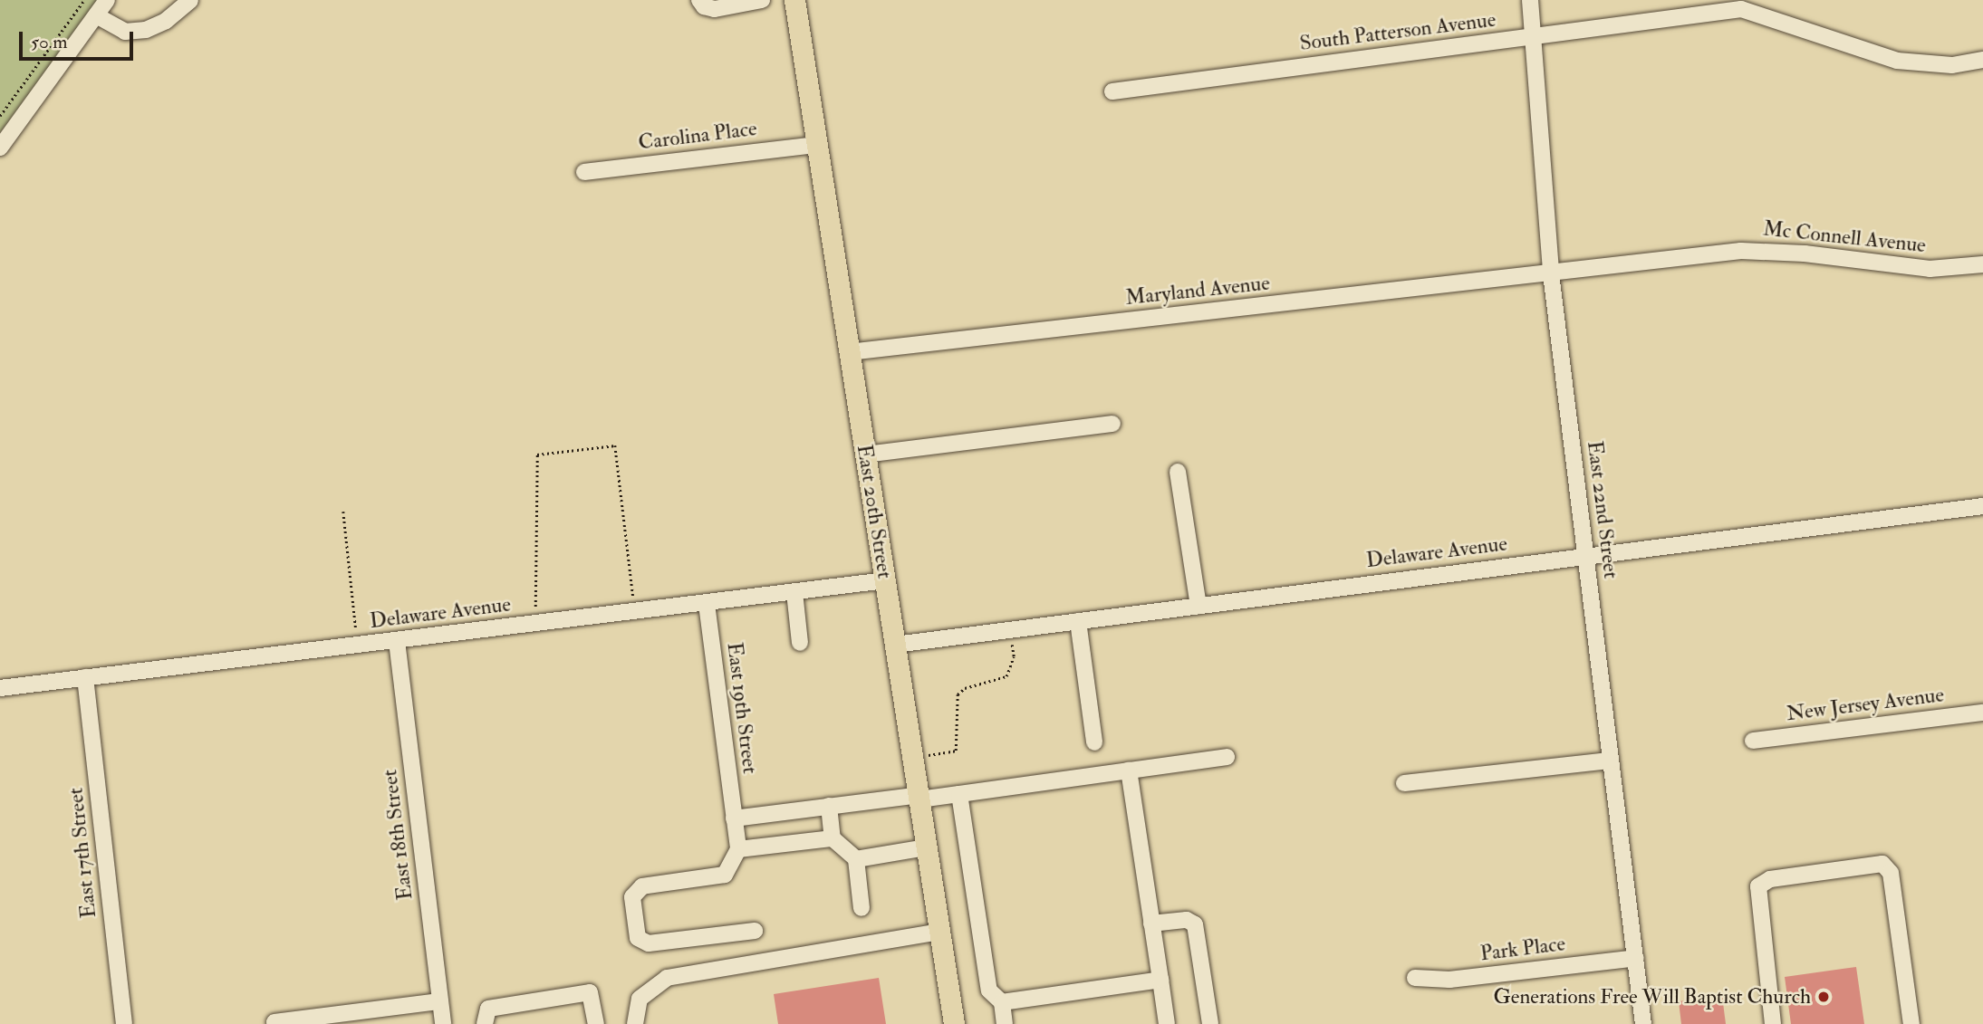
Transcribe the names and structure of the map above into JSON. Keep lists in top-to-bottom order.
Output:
{
  "streets": {
    "main road": ["East 20th Street"],
    "street": [
      "South Patterson Avenue",
      "Carolina Place",
      "Mc Connell Avenue",
      "Maryland Avenue",
      "East 22nd Street",
      "Delaware Avenue",
      "New Jersey Avenue",
      "East 19th Street",
      "East 18th Street",
      "East 17th Street",
      "Park Place"
    ]
  },
  "crossings": [
    ["South Patterson Avenue", "East 22nd Street"],
    ["Carolina Place", "East 20th Street"],
    ["Mc Connell Avenue", "Maryland Avenue"],
    ["Mc Connell Avenue", "East 22nd Street"],
    ["Maryland Avenue", "East 22nd Street"],
    ["Maryland Avenue", "East 20th Street"],
    ["East 22nd Street", "Delaware Avenue"],
    ["East 22nd Street", "Park Place"],
    ["East 20th Street", "Delaware Avenue"],
    ["Delaware Avenue", "East 19th Street"],
    ["Delaware Avenue", "East 18th Street"],
    ["Delaware Avenue", "East 17th Street"]
  ],
  "places": ["Generations Free Will Baptist Church"],
  "scale_bar": "50 m"
}
